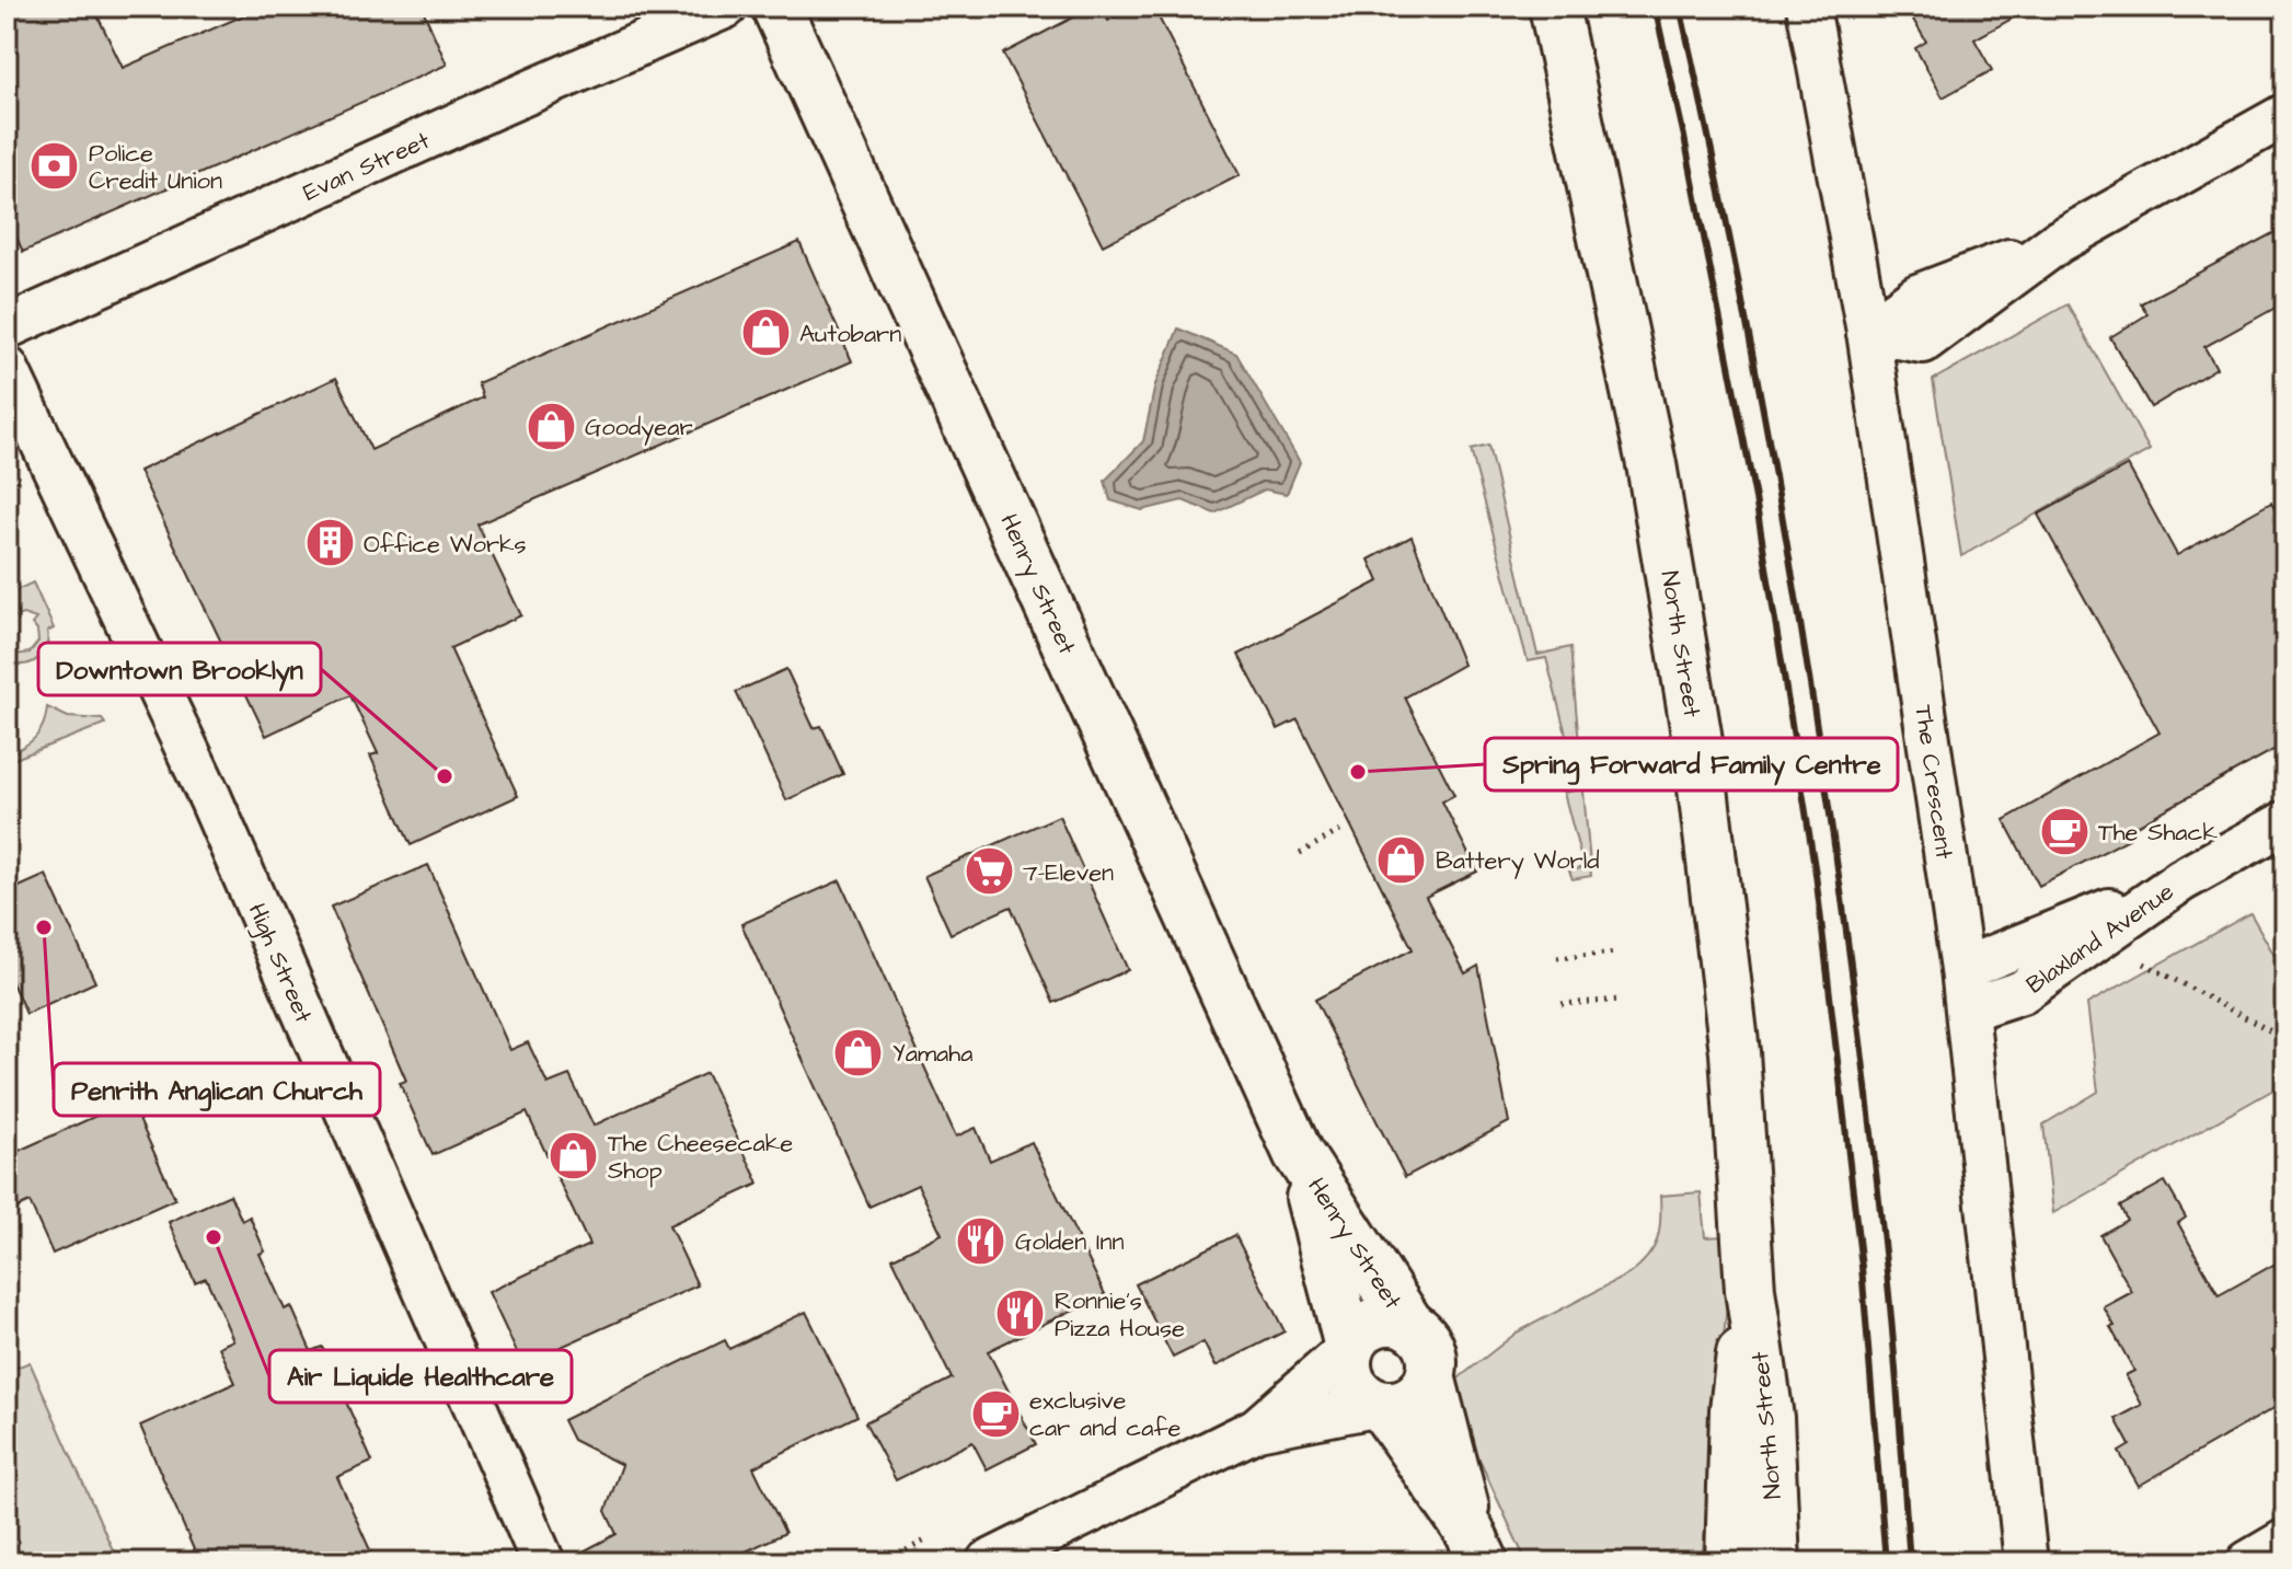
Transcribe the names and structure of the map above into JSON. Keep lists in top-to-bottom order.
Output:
{
  "streets": {
    "main road": ["Henry Street", "North Street"],
    "street": [
      "Evan Street",
      "The Crescent",
      "Blaxland Avenue",
      "High Street"
    ]
  },
  "crossings": [
    ["The Crescent", "Blaxland Avenue"]
  ],
  "places": {
    "bank": ["Police Credit Union"],
    "shop": [
      "Autobarn",
      "Goodyear",
      "Battery World",
      "Yamaha",
      "The Cheesecake Shop"
    ],
    "building": ["Office Works"],
    "other": [
      "Spring Forward Family Centre",
      "Downtown Brooklyn",
      "Penrith Anglican Church",
      "Air Liquide Healthcare"
    ],
    "cafe": ["The Shack", "exclusive car and cafe"],
    "supermarket": ["7-Eleven"],
    "restaurant": ["Golden Inn", "Ronnie's Pizza House"]
  }
}
